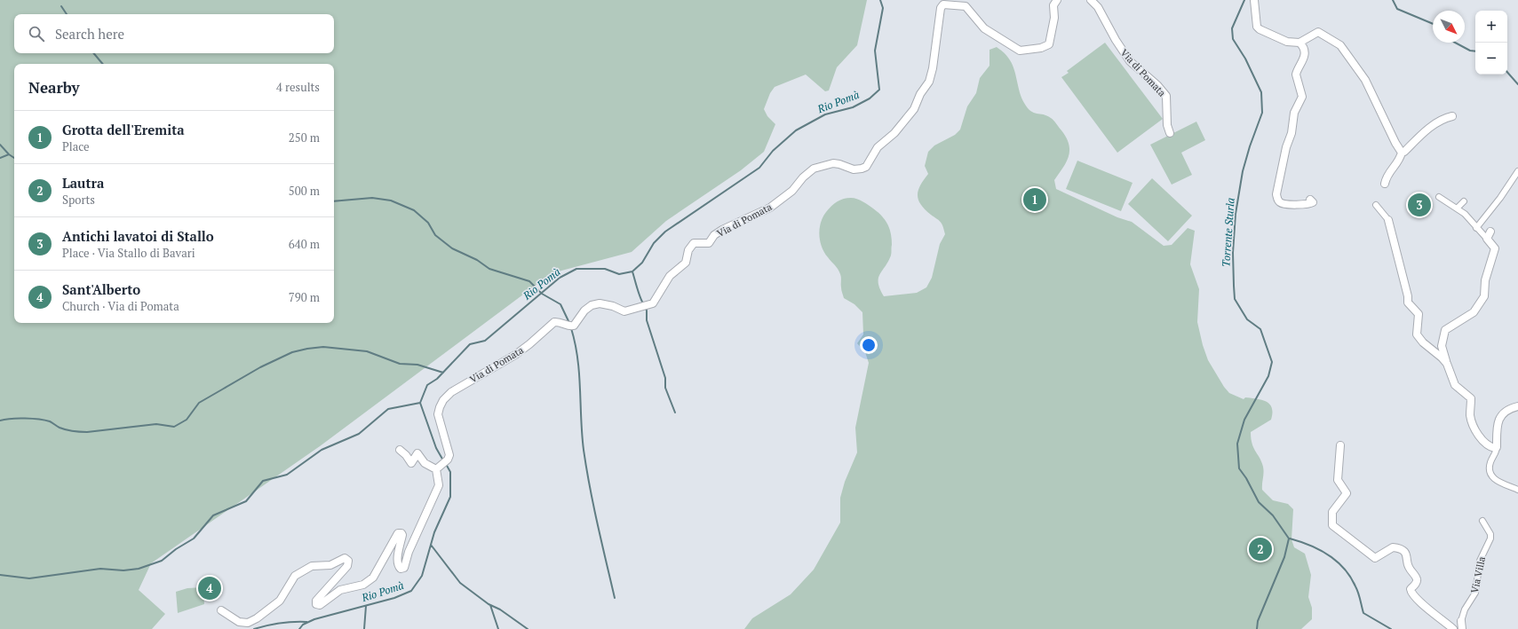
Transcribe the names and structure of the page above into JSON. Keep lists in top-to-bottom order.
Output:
{
  "streets": {
    "street": ["Via di Pomata", "Via Villa"]
  },
  "water": ["Rio Pomà", "Torrente Sturla"],
  "north": "bottom right",
  "page": {
    "map_buttons": ["+", "−"],
    "search": "Search here",
    "heading": ["Nearby", "4 results"],
    "list": [
      {
        "mark": "1",
        "name": "Grotta dell'Eremita",
        "note": "Place",
        "value": "250 m"
      },
      {
        "mark": "2",
        "name": "Lautra",
        "note": "Sports",
        "value": "500 m"
      },
      {
        "mark": "3",
        "name": "Antichi lavatoi di Stallo",
        "note": "Place · Via Stallo di Bavari",
        "value": "640 m"
      },
      {
        "mark": "4",
        "name": "Sant'Alberto",
        "note": "Church · Via di Pomata",
        "value": "790 m"
      }
    ],
    "pins": [
      "1",
      "3",
      "2",
      "4"
    ]
  }
}
